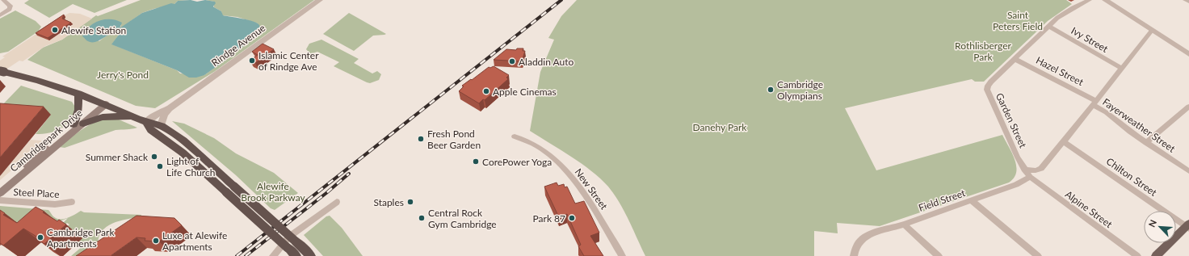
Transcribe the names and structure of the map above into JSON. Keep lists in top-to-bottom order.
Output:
{
  "streets": {
    "main road": ["Cambridgepark Drive"],
    "street": [
      "Ivy Street",
      "Rindge Avenue",
      "Hazel Street",
      "Garden Street",
      "Fayerweather Street",
      "Chilton Street",
      "New Street",
      "Steel Place",
      "Field Street",
      "Alpine Street"
    ]
  },
  "crossings": [
    ["Ivy Street", "Garden Street"],
    ["Ivy Street", "Fayerweather Street"],
    ["Hazel Street", "Garden Street"],
    ["Hazel Street", "Fayerweather Street"],
    ["Garden Street", "Field Street"],
    ["Garden Street", "Alpine Street"],
    ["Field Street", "Alpine Street"]
  ],
  "parks": [
    "Saint Peters Field",
    "Rothlisberger Park",
    "Jerry's Pond",
    "Danehy Park",
    "Alewife Brook Parkway"
  ],
  "places": [
    "Alewife Station",
    "Islamic Center of Rindge Ave",
    "Aladdin Auto",
    "Cambridge Olympians",
    "Apple Cinemas",
    "Fresh Pond Beer Garden",
    "Summer Shack",
    "CorePower Yoga",
    "Light of Life Church",
    "Staples",
    "Central Rock Gym Cambridge",
    "Park 87",
    "Cambridge Park Apartments",
    "Luxe at Alewife Apartments"
  ],
  "north": "top left"
}
